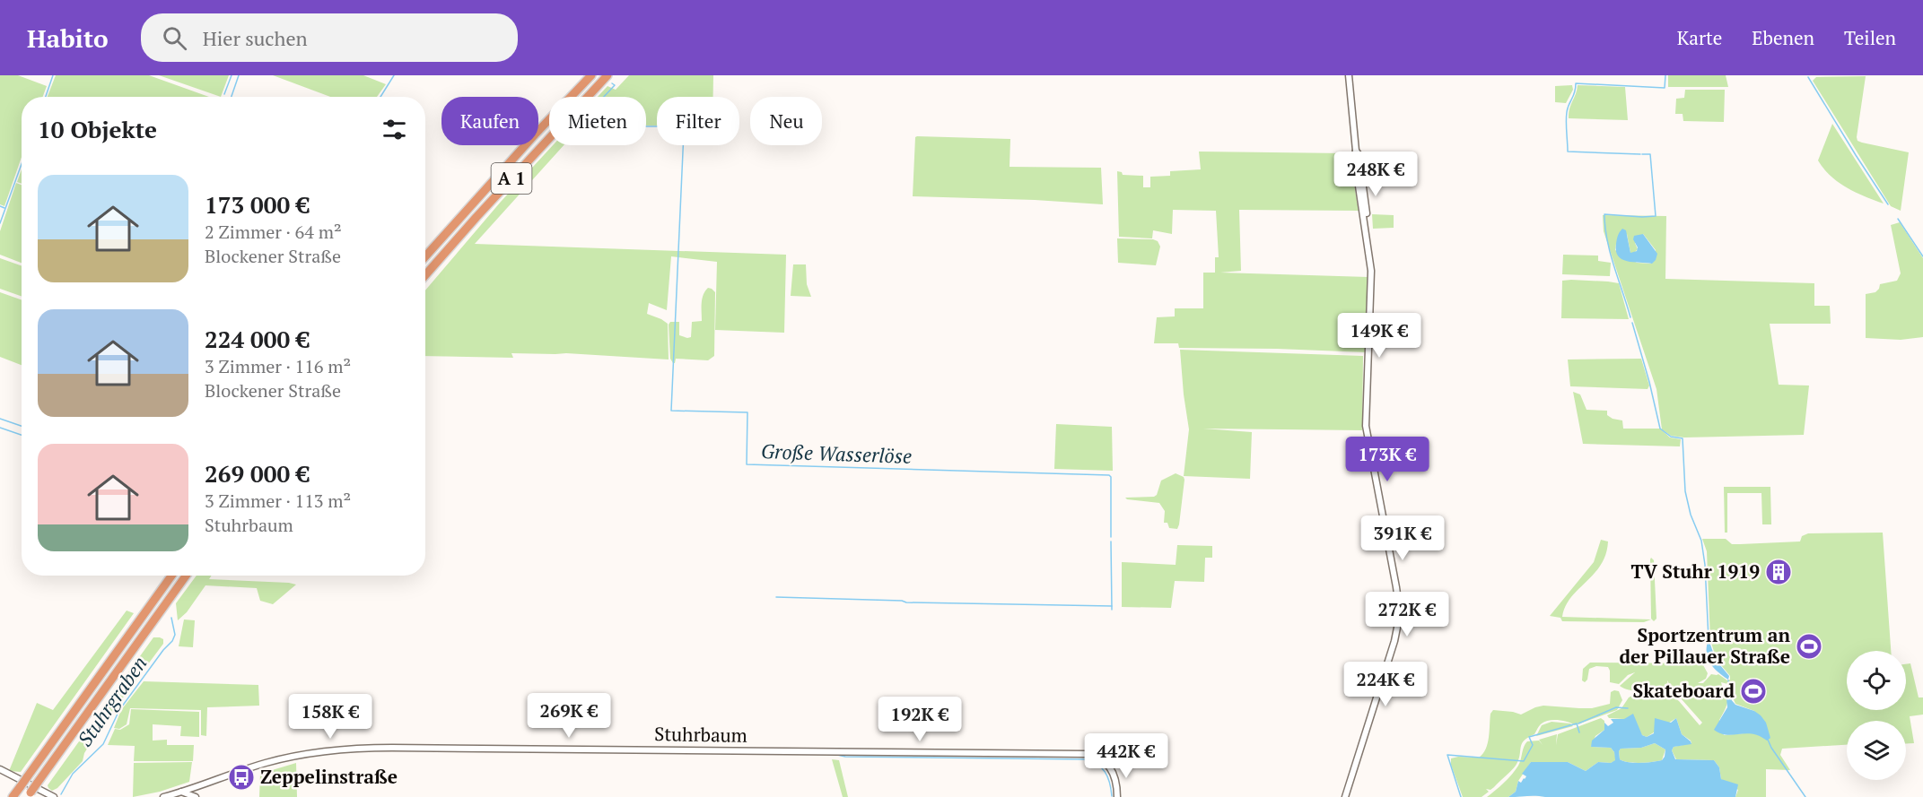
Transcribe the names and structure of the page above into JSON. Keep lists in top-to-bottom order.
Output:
{
  "streets": {
    "highway": ["A 1"],
    "street": ["Stuhrbaum"]
  },
  "water": ["Große Wasserlöse", "Stuhrgraben"],
  "places": {
    "building": ["TV Stuhr 1919"],
    "sports": ["Sportzentrum an der Pillauer Straße", "Skateboard"],
    "bus stop": ["Zeppelinstraße"]
  },
  "page": {
    "header": "Habito",
    "search": "Hier suchen",
    "nav": ["Karte", "Ebenen", "Teilen"],
    "chip": [
      "Kaufen",
      "Mieten",
      "Filter",
      "Neu"
    ],
    "heading": "10 Objekte",
    "price": [
      "248K €",
      "149K €",
      "173K €",
      "391K €",
      "272K €",
      "224K €",
      "269K €",
      "158K €",
      "192K €",
      "442K €"
    ],
    "list": [
      {
        "name": "173 000 €",
        "note": "2 Zimmer · 64 m² · Blockener Straße"
      },
      {
        "name": "224 000 €",
        "note": "3 Zimmer · 116 m² · Blockener Straße"
      },
      {
        "name": "269 000 €",
        "note": "3 Zimmer · 113 m² · Stuhrbaum"
      }
    ]
  }
}
